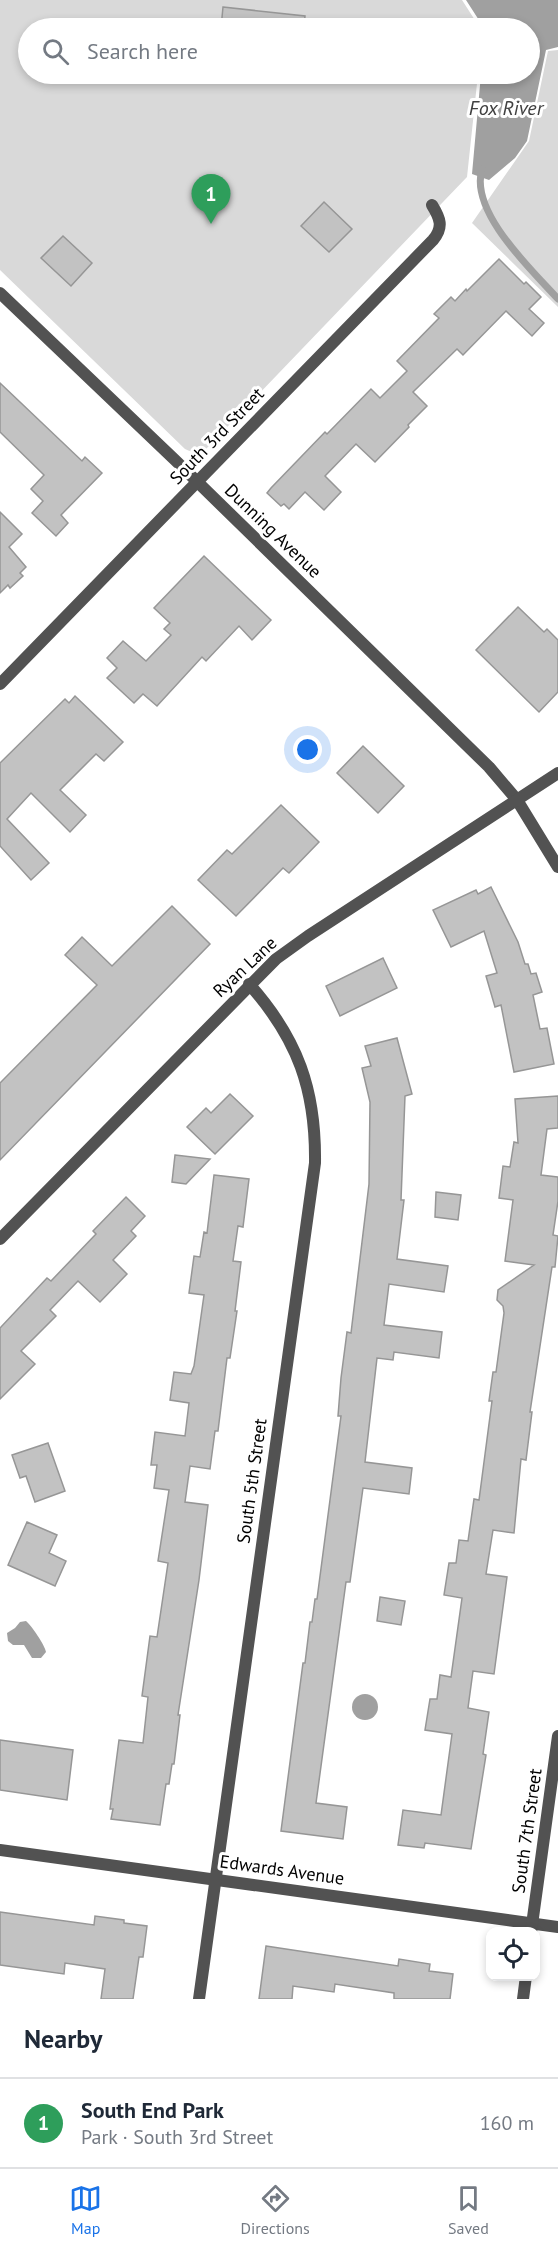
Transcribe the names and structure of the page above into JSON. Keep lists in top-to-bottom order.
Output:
{
  "streets": {
    "street": [
      "South 3rd Street",
      "Dunning Avenue",
      "Ryan Lane",
      "South 5th Street",
      "South 7th Street",
      "Edwards Avenue"
    ]
  },
  "crossings": [
    ["South 3rd Street", "Dunning Avenue"],
    ["Dunning Avenue", "Ryan Lane"],
    ["Ryan Lane", "South 5th Street"],
    ["South 5th Street", "Edwards Avenue"],
    ["South 7th Street", "Edwards Avenue"]
  ],
  "water": ["Fox River"],
  "page": {
    "search": "Search here",
    "pins": "1",
    "heading": "Nearby",
    "list": [
      {
        "mark": "1",
        "name": "South End Park",
        "note": "Park · South 3rd Street",
        "value": "160 m"
      }
    ],
    "nav": ["Map", "Directions", "Saved"]
  }
}
